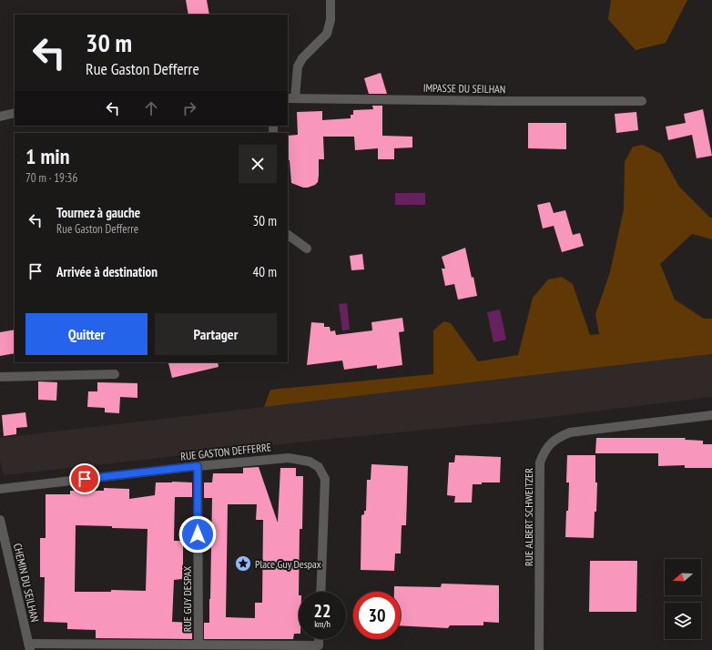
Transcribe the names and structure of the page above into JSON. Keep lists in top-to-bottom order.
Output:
{
  "streets": {
    "street": [
      "IMPASSE DU SEILHAN",
      "RUE GASTON DEFFERRE",
      "RUE ALBERT SCHWEITZER",
      "CHEMIN DU SEILHAN",
      "RUE GUY DESPAX"
    ]
  },
  "crossings": [
    ["RUE GASTON DEFFERRE", "RUE GUY DESPAX"]
  ],
  "places": {
    "place": ["Place Guy Despax"]
  },
  "north": "left",
  "page": {
    "turn": ["30 m", "Rue Gaston Defferre"],
    "heading": ["1 min", "70 m · 19:36"],
    "list": [
      {
        "name": "Tournez à gauche",
        "note": "Rue Gaston Defferre",
        "value": "30 m"
      },
      {
        "name": "Arrivée à destination",
        "value": "40 m"
      }
    ],
    "buttons": ["Quitter", "Partager"],
    "speed": "22 km/h",
    "limit": "30"
  }
}
